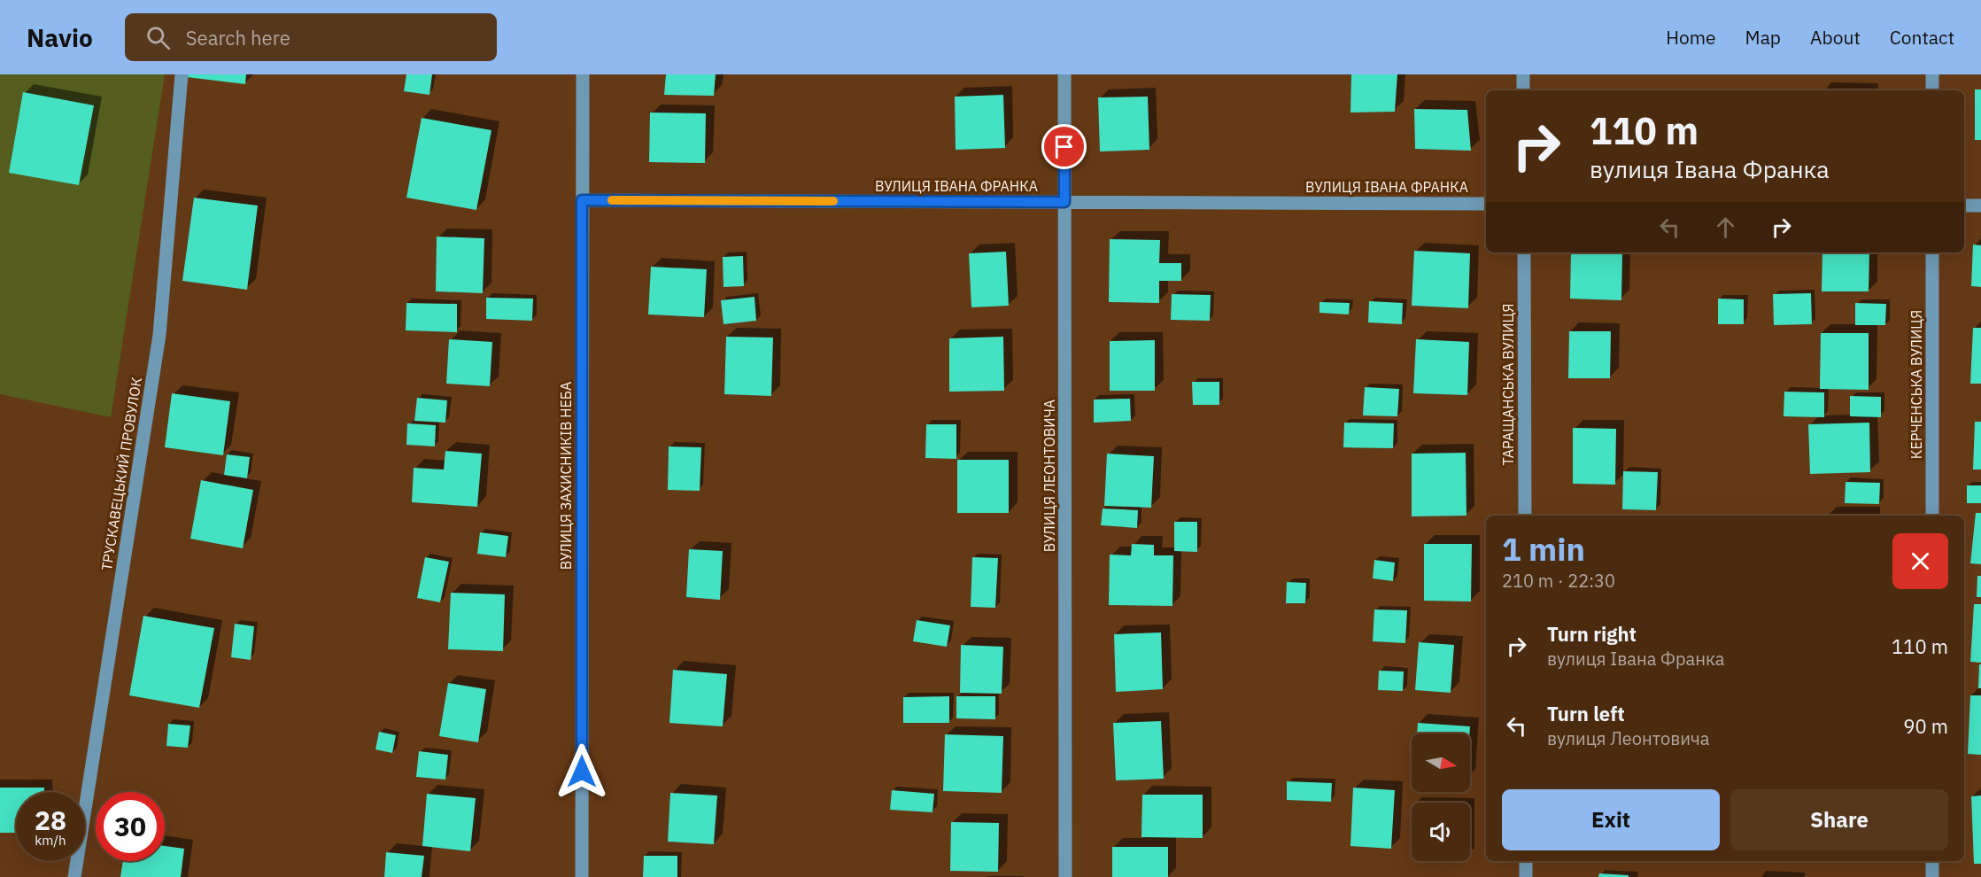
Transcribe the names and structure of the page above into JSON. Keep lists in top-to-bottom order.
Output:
{
  "streets": {
    "street": [
      "ВУЛИЦЯ ІВАНА ФРАНКА",
      "ТАРАЩАНСЬКА ВУЛИЦЯ",
      "КЕРЧЕНСЬКА ВУЛИЦЯ",
      "ТРУСКАВЕЦЬКИЙ ПРОВУЛОК",
      "ВУЛИЦЯ ЗАХИСНИКІВ НЕБА",
      "ВУЛИЦЯ ЛЕОНТОВИЧА"
    ]
  },
  "crossings": [
    ["ВУЛИЦЯ ІВАНА ФРАНКА", "ВУЛИЦЯ ЗАХИСНИКІВ НЕБА"],
    ["ВУЛИЦЯ ІВАНА ФРАНКА", "ВУЛИЦЯ ЛЕОНТОВИЧА"]
  ],
  "north": "right",
  "page": {
    "header": "Navio",
    "search": "Search here",
    "nav": [
      "Home",
      "Map",
      "About",
      "Contact"
    ],
    "turn": ["110 m", "вулиця Івана Франка"],
    "heading": ["1 min", "210 m · 22:30"],
    "list": [
      {
        "name": "Turn right",
        "note": "вулиця Івана Франка",
        "value": "110 m"
      },
      {
        "name": "Turn left",
        "note": "вулиця Леонтовича",
        "value": "90 m"
      }
    ],
    "buttons": ["Exit", "Share"],
    "speed": "28 km/h",
    "limit": "30"
  }
}
